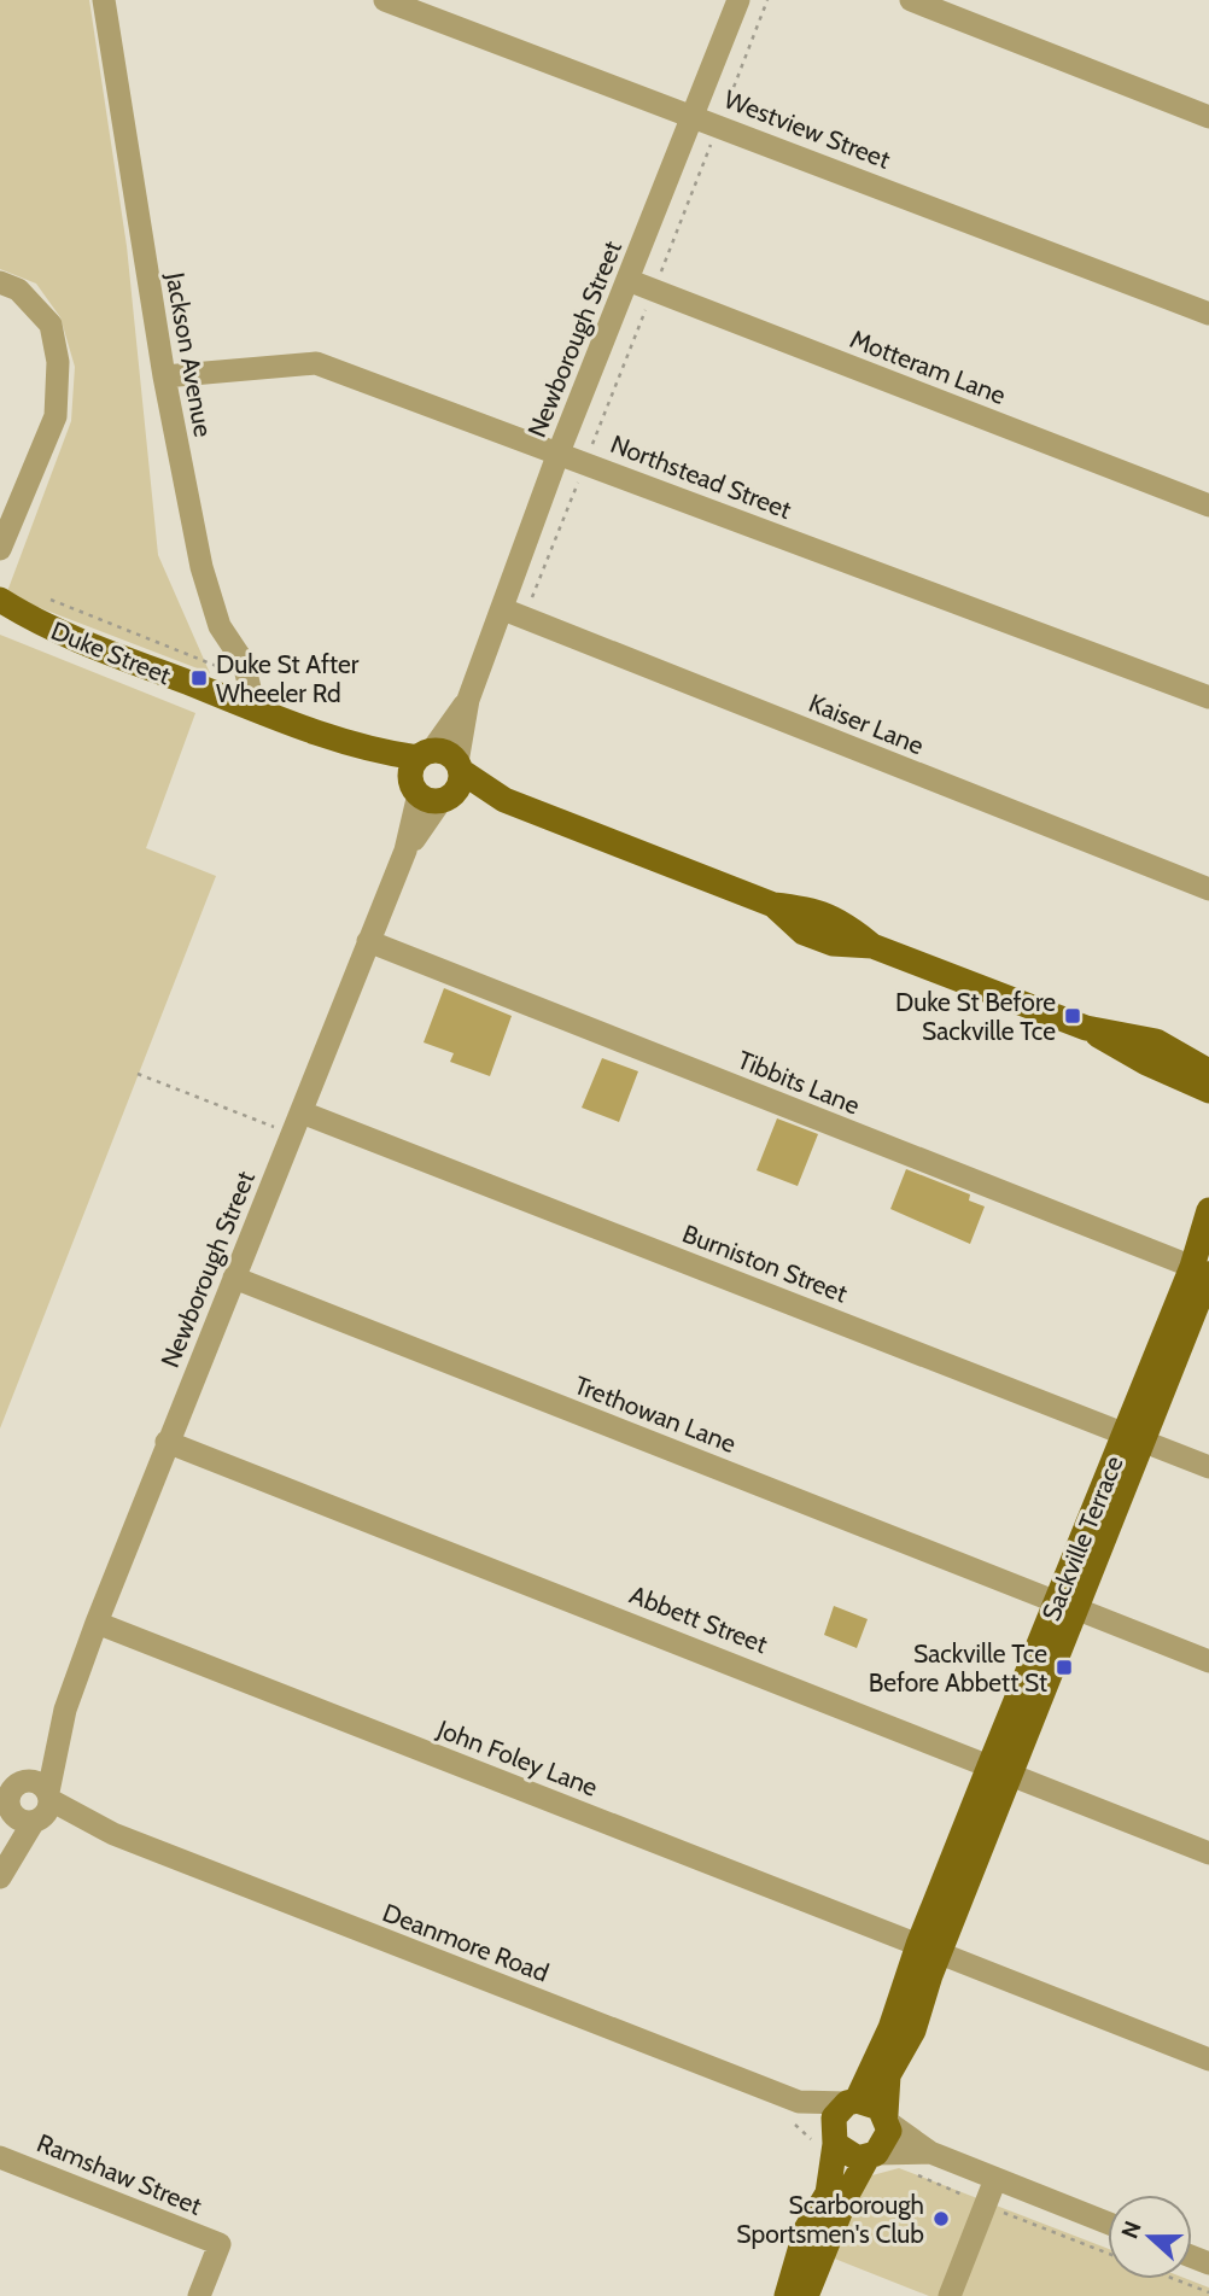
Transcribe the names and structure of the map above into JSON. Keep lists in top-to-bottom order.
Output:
{
  "streets": {
    "main road": ["Duke Street", "Sackville Terrace"],
    "street": [
      "Westview Street",
      "Newborough Street",
      "Jackson Avenue",
      "Motteram Lane",
      "Northstead Street",
      "Kaiser Lane",
      "Tibbits Lane",
      "Burniston Street",
      "Trethowan Lane",
      "Abbett Street",
      "John Foley Lane",
      "Deanmore Road",
      "Ramshaw Street"
    ]
  },
  "crossings": [
    ["Westview Street", "Newborough Street"],
    ["Newborough Street", "Motteram Lane"],
    ["Newborough Street", "Northstead Street"],
    ["Newborough Street", "Duke Street"],
    ["Newborough Street", "Kaiser Lane"],
    ["Newborough Street", "Tibbits Lane"],
    ["Newborough Street", "Burniston Street"],
    ["Newborough Street", "Trethowan Lane"],
    ["Newborough Street", "Abbett Street"],
    ["Newborough Street", "John Foley Lane"],
    ["Newborough Street", "Deanmore Road"],
    ["Jackson Avenue", "Northstead Street"],
    ["Jackson Avenue", "Duke Street"],
    ["Tibbits Lane", "Sackville Terrace"],
    ["Burniston Street", "Sackville Terrace"],
    ["Trethowan Lane", "Sackville Terrace"],
    ["Sackville Terrace", "Abbett Street"],
    ["Sackville Terrace", "John Foley Lane"],
    ["Sackville Terrace", "Deanmore Road"]
  ],
  "places": {
    "transit": ["Duke St After Wheeler Rd", "Duke St Before Sackville Tce", "Sackville Tce Before Abbett St"],
    "other": ["Scarborough Sportsmen's Club"]
  },
  "north": "left"
}
